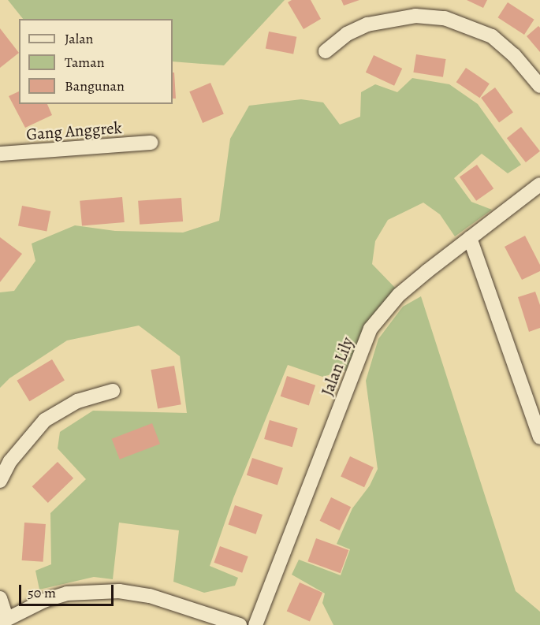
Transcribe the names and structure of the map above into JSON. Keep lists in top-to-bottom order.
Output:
{
  "streets": {
    "street": ["Gang Anggrek", "Jalan Lily"]
  },
  "legend": ["Jalan", "Taman", "Bangunan"],
  "scale_bar": "50 m"
}
